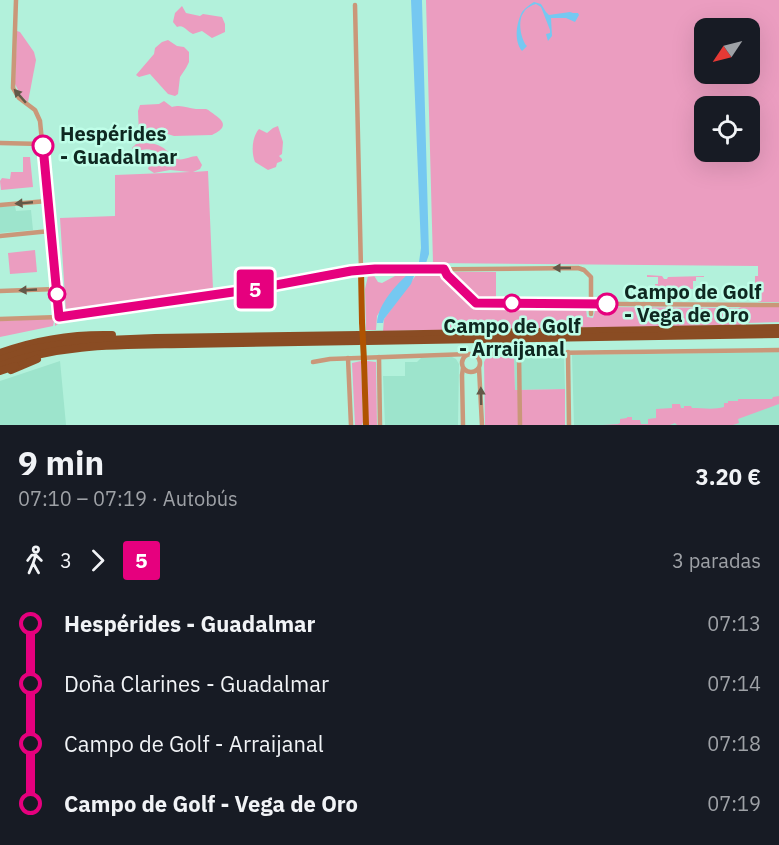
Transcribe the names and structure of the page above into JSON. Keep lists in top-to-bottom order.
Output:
{
  "places": ["Hespérides - Guadalmar", "Campo de Golf - Arraijanal", "Campo de Golf - Vega de Oro"],
  "lines": ["bus line 5"],
  "north": "bottom left",
  "page": {
    "on_map": "5",
    "heading": ["9 min", "07:10 – 07:19 · Autobús", "3.20 €"],
    "legs": ["3", "5", "3 paradas"],
    "list": [
      {
        "name": "Hespérides - Guadalmar",
        "value": "07:13"
      },
      {
        "name": "Doña Clarines - Guadalmar",
        "value": "07:14"
      },
      {
        "name": "Campo de Golf - Arraijanal",
        "value": "07:18"
      },
      {
        "name": "Campo de Golf - Vega de Oro",
        "value": "07:19"
      }
    ]
  }
}
